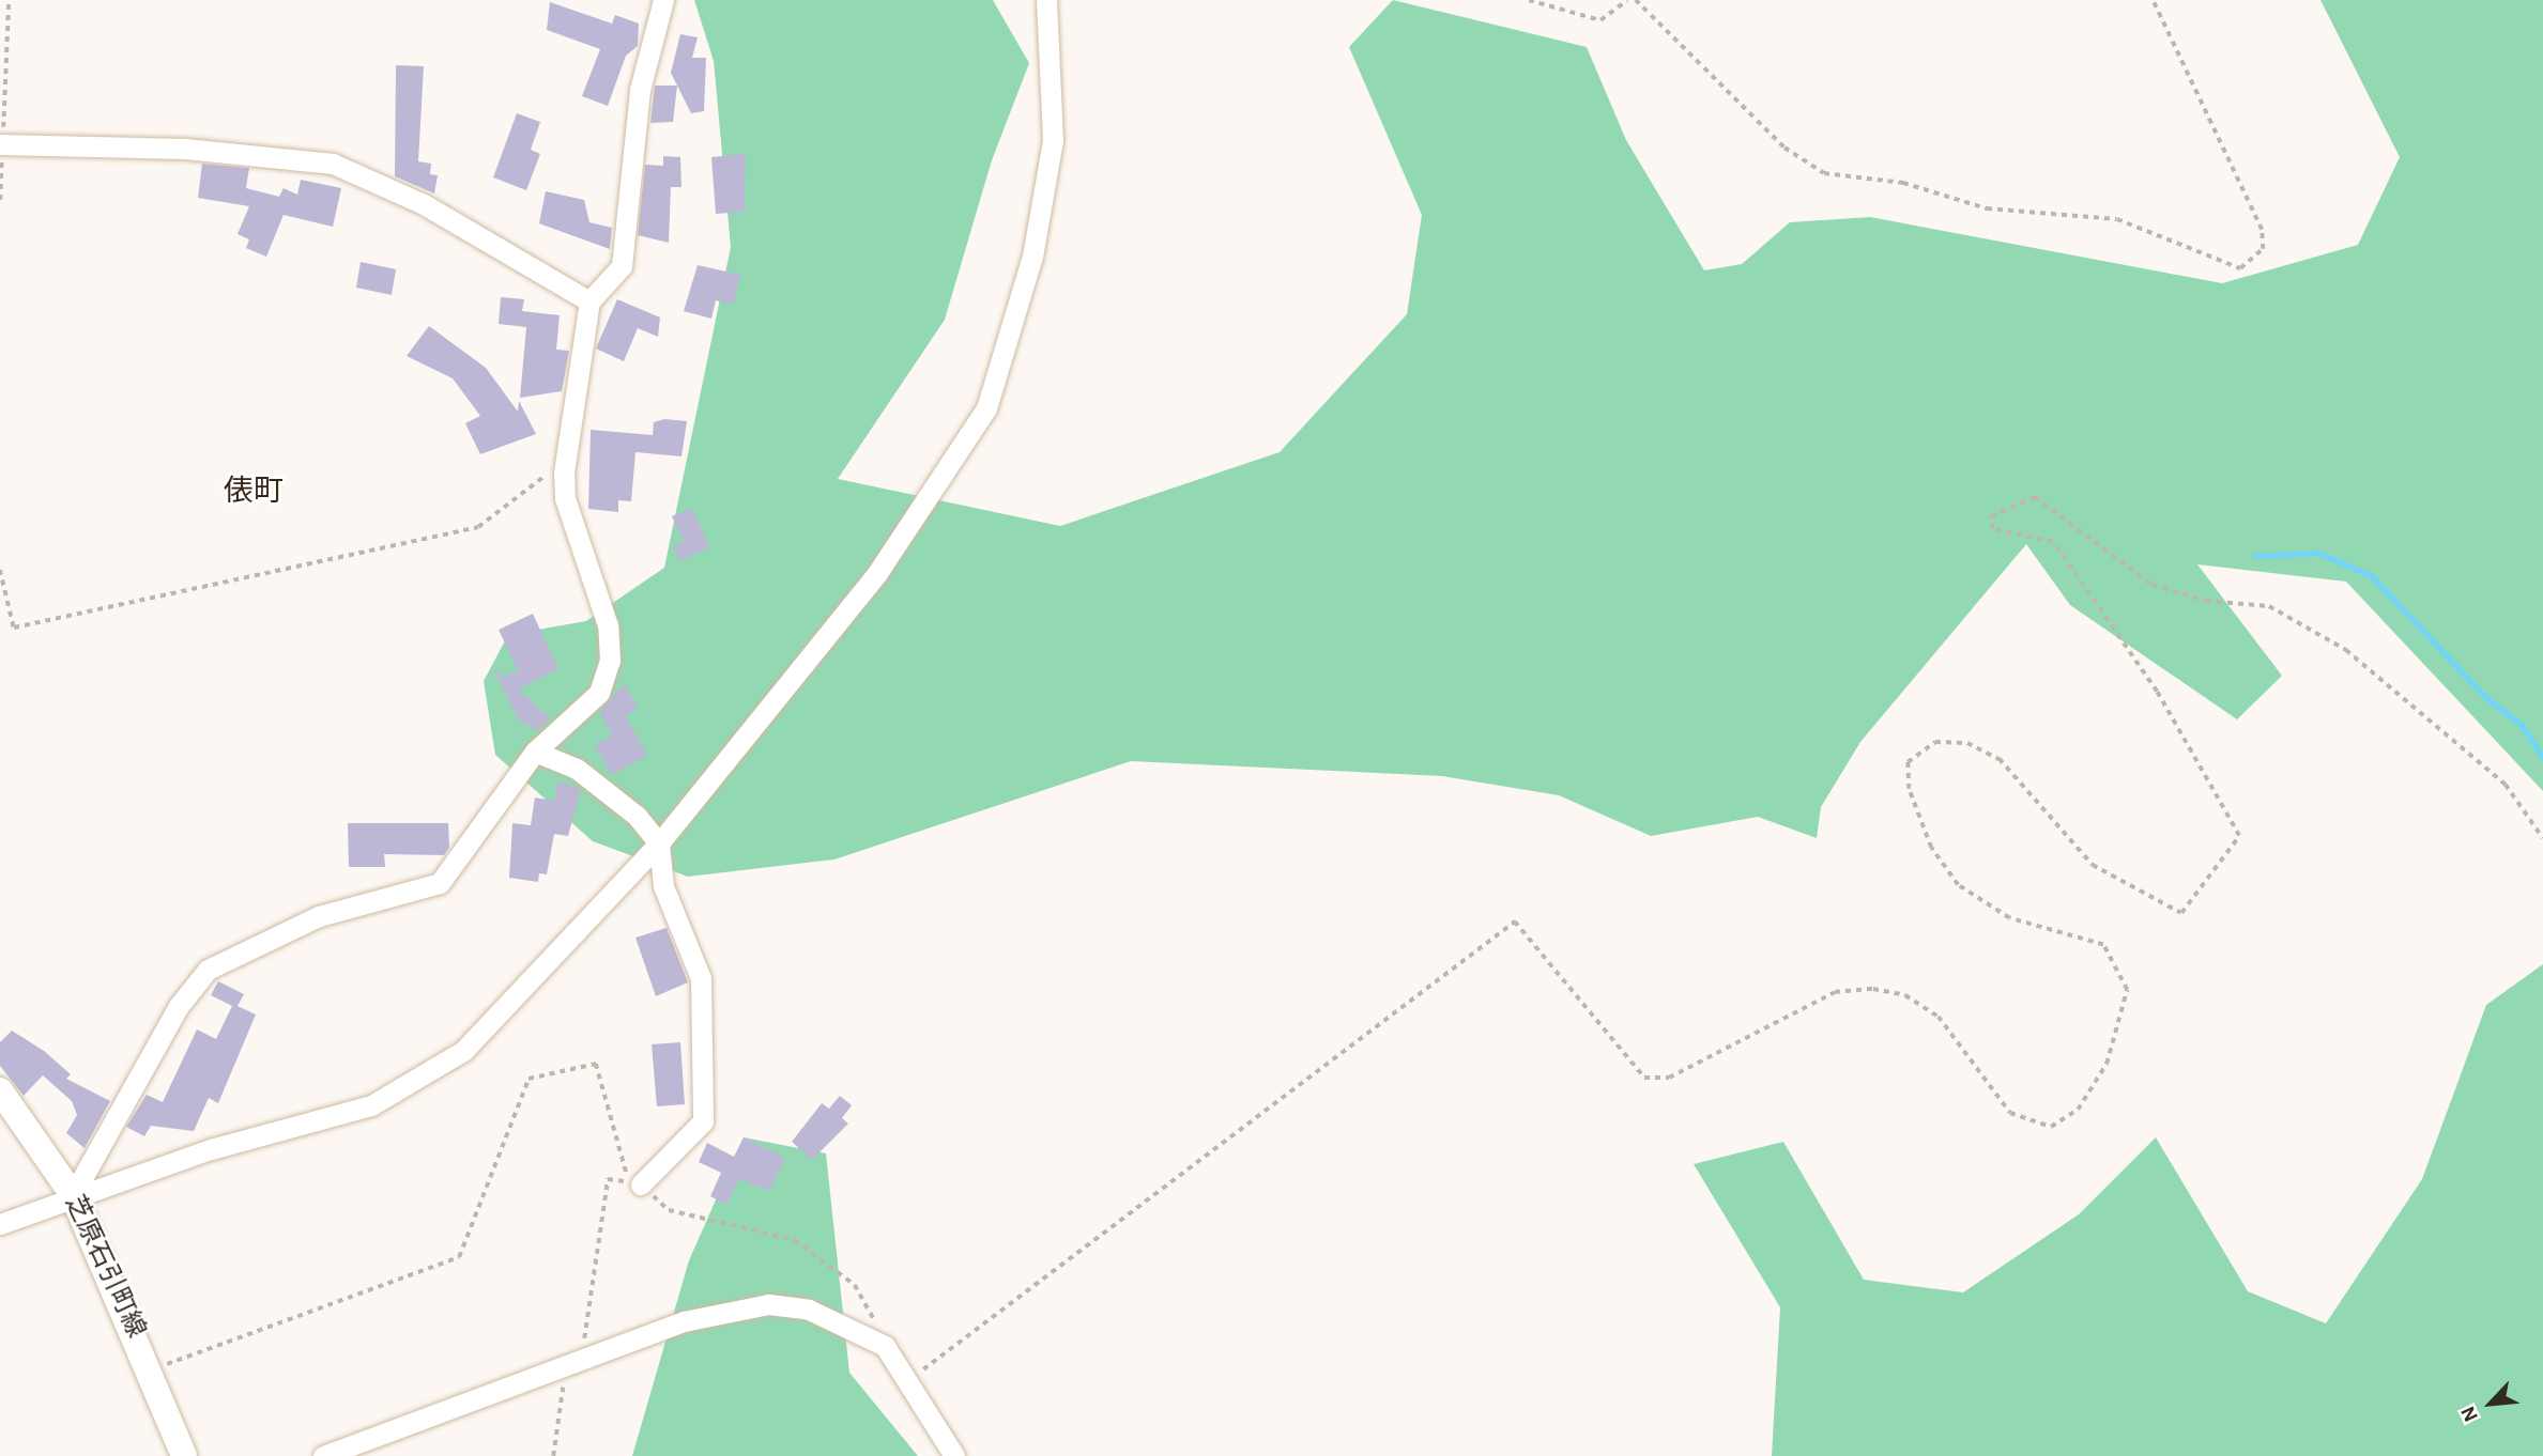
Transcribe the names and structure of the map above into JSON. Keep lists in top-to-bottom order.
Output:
{
  "streets": {
    "main road": ["芝原石引町線"]
  },
  "districts": ["俵町"],
  "north": "bottom left"
}
